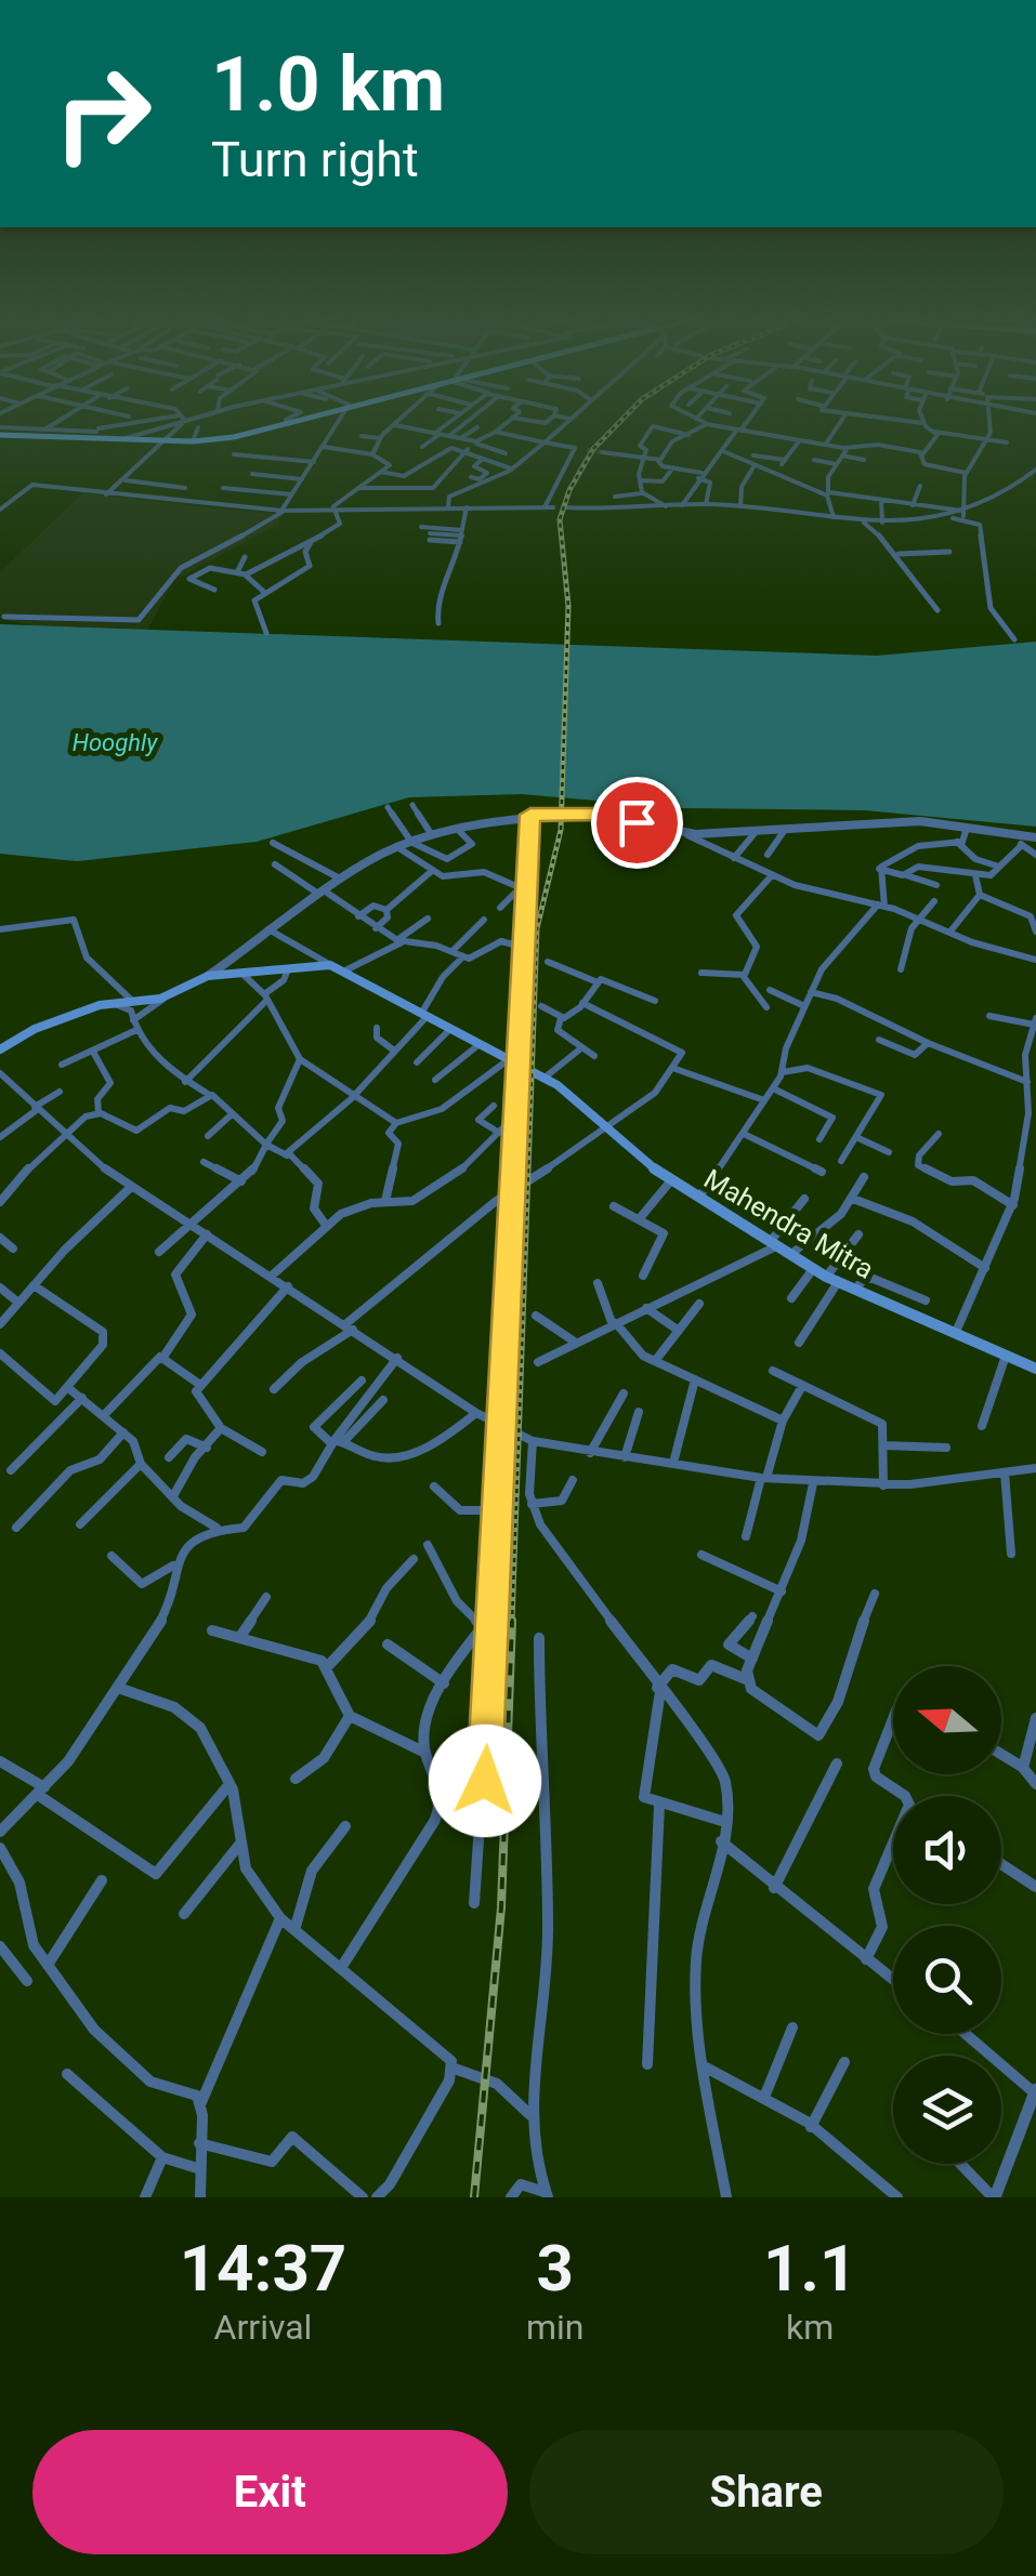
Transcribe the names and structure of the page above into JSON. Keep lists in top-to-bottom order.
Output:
{
  "streets": {
    "main road": ["Mahendra Mitra"]
  },
  "water": ["Hooghly"],
  "north": "left",
  "page": {
    "turn": ["1.0 km", "Turn right"],
    "eta": [
      "14:37",
      "Arrival",
      "3",
      "min",
      "1.1",
      "km"
    ],
    "buttons": ["Exit", "Share"]
  }
}
